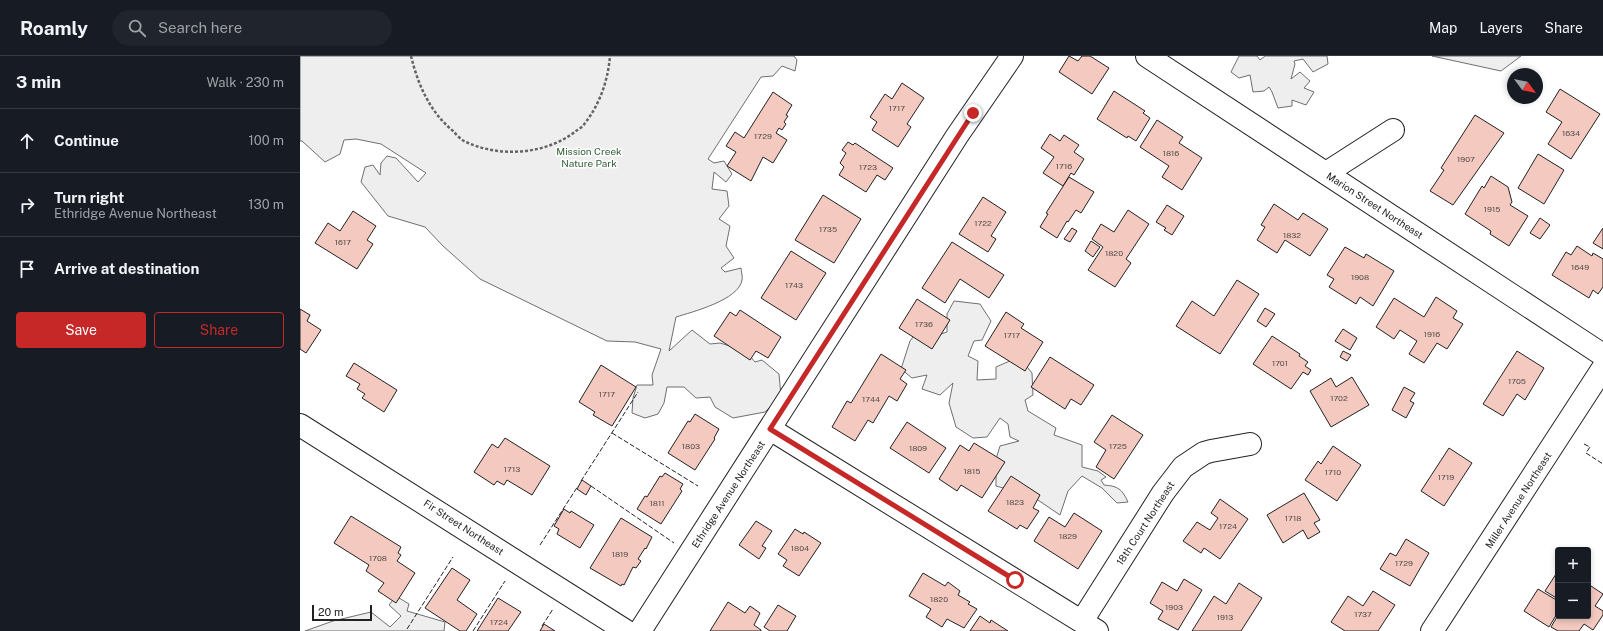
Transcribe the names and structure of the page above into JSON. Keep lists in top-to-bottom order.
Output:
{
  "streets": {
    "street": [
      "Marion Street Northeast",
      "Ethridge Avenue Northeast",
      "Miller Avenue Northeast",
      "18th Court Northeast",
      "Fir Street Northeast"
    ]
  },
  "parks": ["Mission Creek Nature Park"],
  "house_numbers": [
    "1717",
    "1634",
    "1729",
    "1816",
    "1907",
    "1716",
    "1723",
    "1915",
    "1722",
    "1735",
    "1832",
    "1617",
    "1820",
    "1649",
    "1908",
    "1743",
    "1736",
    "1916",
    "1717",
    "1701",
    "1705",
    "1717",
    "1702",
    "1744",
    "1803",
    "1725",
    "1809",
    "1713",
    "1815",
    "1710",
    "1719",
    "1823",
    "1811",
    "1718",
    "1724",
    "1829",
    "1804",
    "1819",
    "1708",
    "1729",
    "1820",
    "1903",
    "1737",
    "1913",
    "1724"
  ],
  "scale_bar": "20 m",
  "north": "bottom right",
  "page": {
    "header": "Roamly",
    "search": "Search here",
    "nav": ["Map", "Layers", "Share"],
    "heading": ["3 min", "Walk · 230 m"],
    "list": [
      ["Continue", "100 m"],
      ["Turn right", "Ethridge Avenue Northeast", "130 m"],
      "Arrive at destination"
    ],
    "buttons": ["Save", "Share"],
    "map_buttons": ["+", "−"],
    "scale": "20 m"
  }
}
